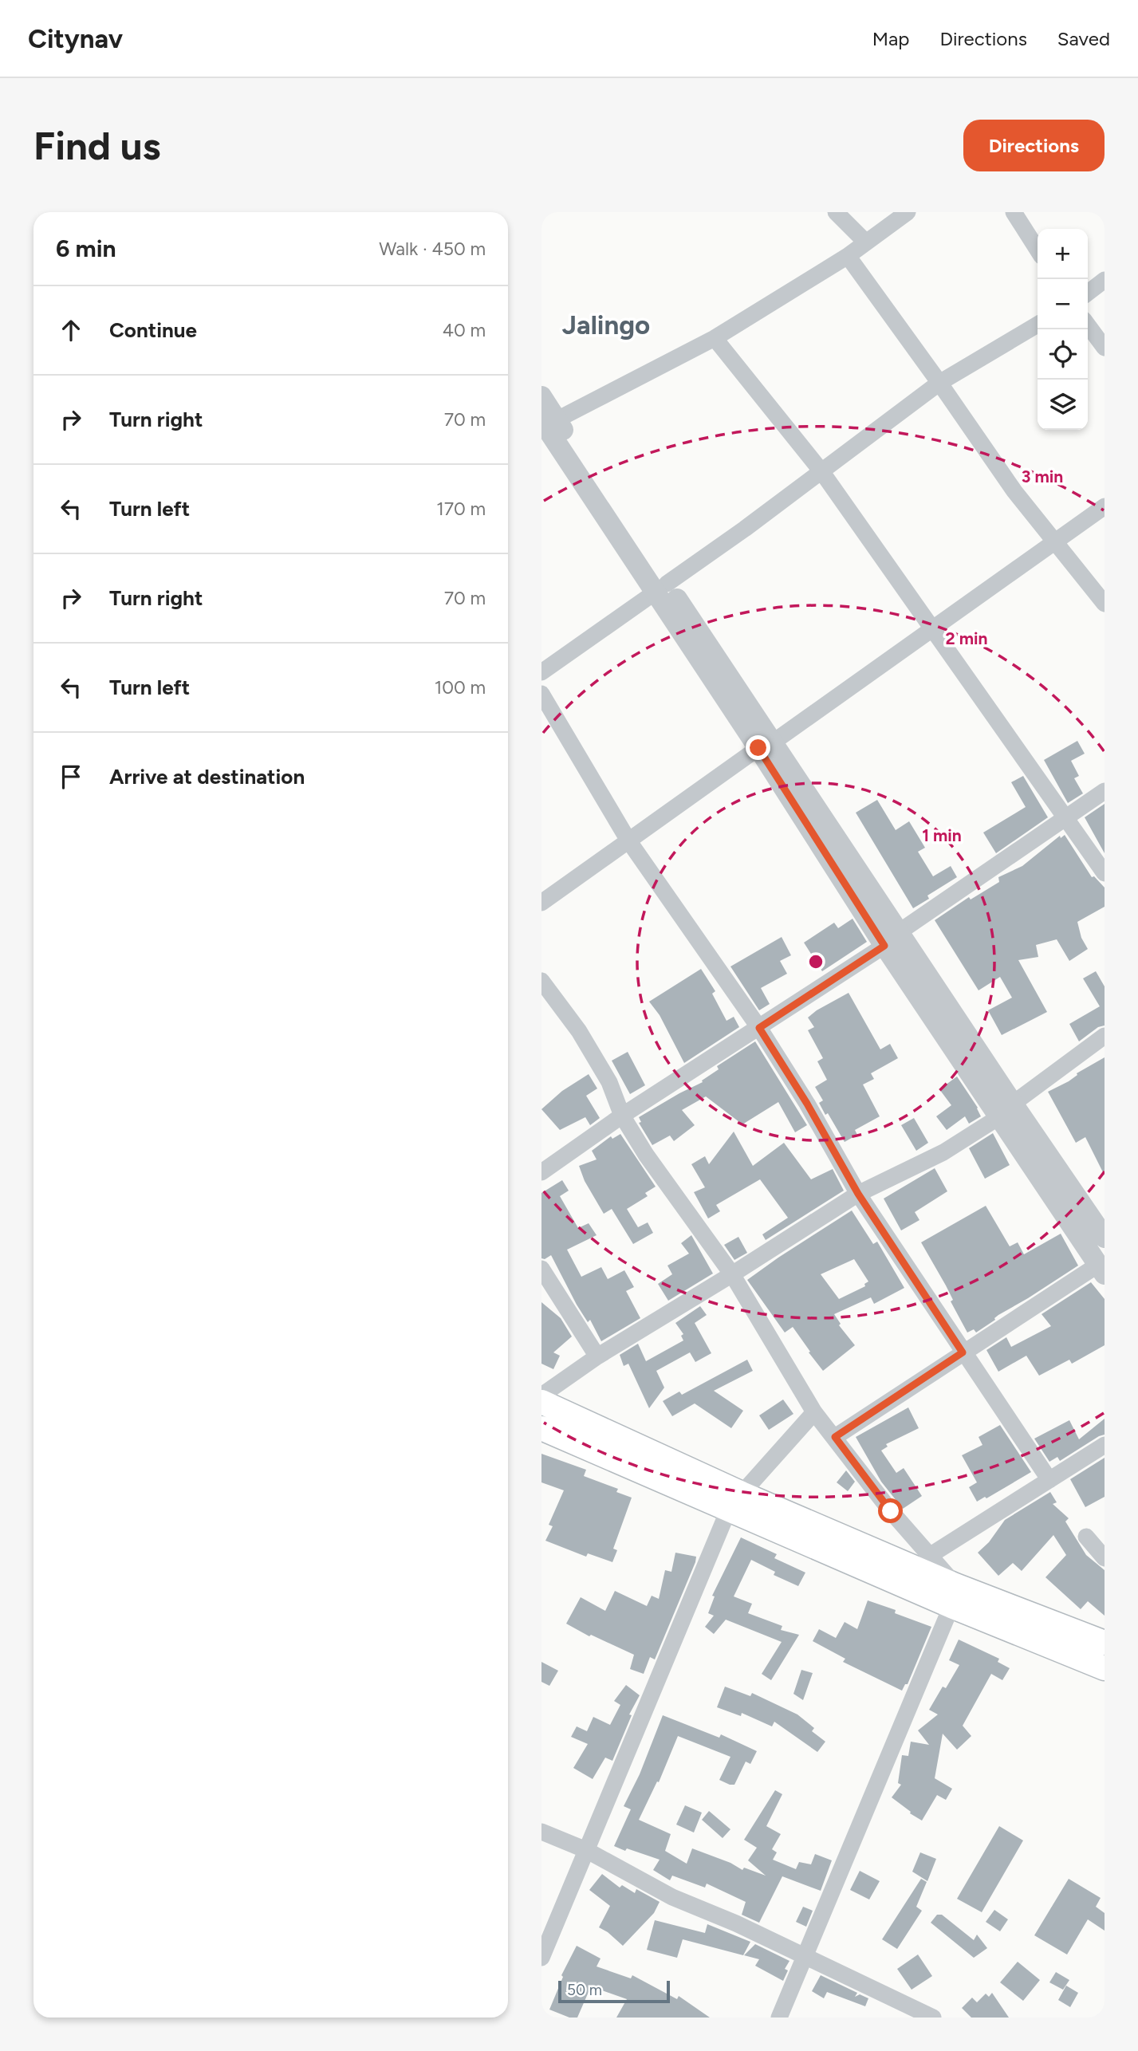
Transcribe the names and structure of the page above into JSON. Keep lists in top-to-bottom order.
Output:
{
  "districts": ["Jalingo"],
  "scale_bar": "50 m",
  "page": {
    "header": "Citynav",
    "nav": ["Map", "Directions", "Saved"],
    "buttons": "Directions",
    "title": "Find us",
    "heading": ["6 min", "Walk · 450 m"],
    "map_buttons": ["+", "−"],
    "list": [
      ["Continue", "40 m"],
      ["Turn right", "70 m"],
      ["Turn left", "170 m"],
      ["Turn right", "70 m"],
      ["Turn left", "100 m"],
      "Arrive at destination"
    ],
    "scale": "50 m"
  },
  "rings": ["3 min", "2 min", "1 min"]
}
